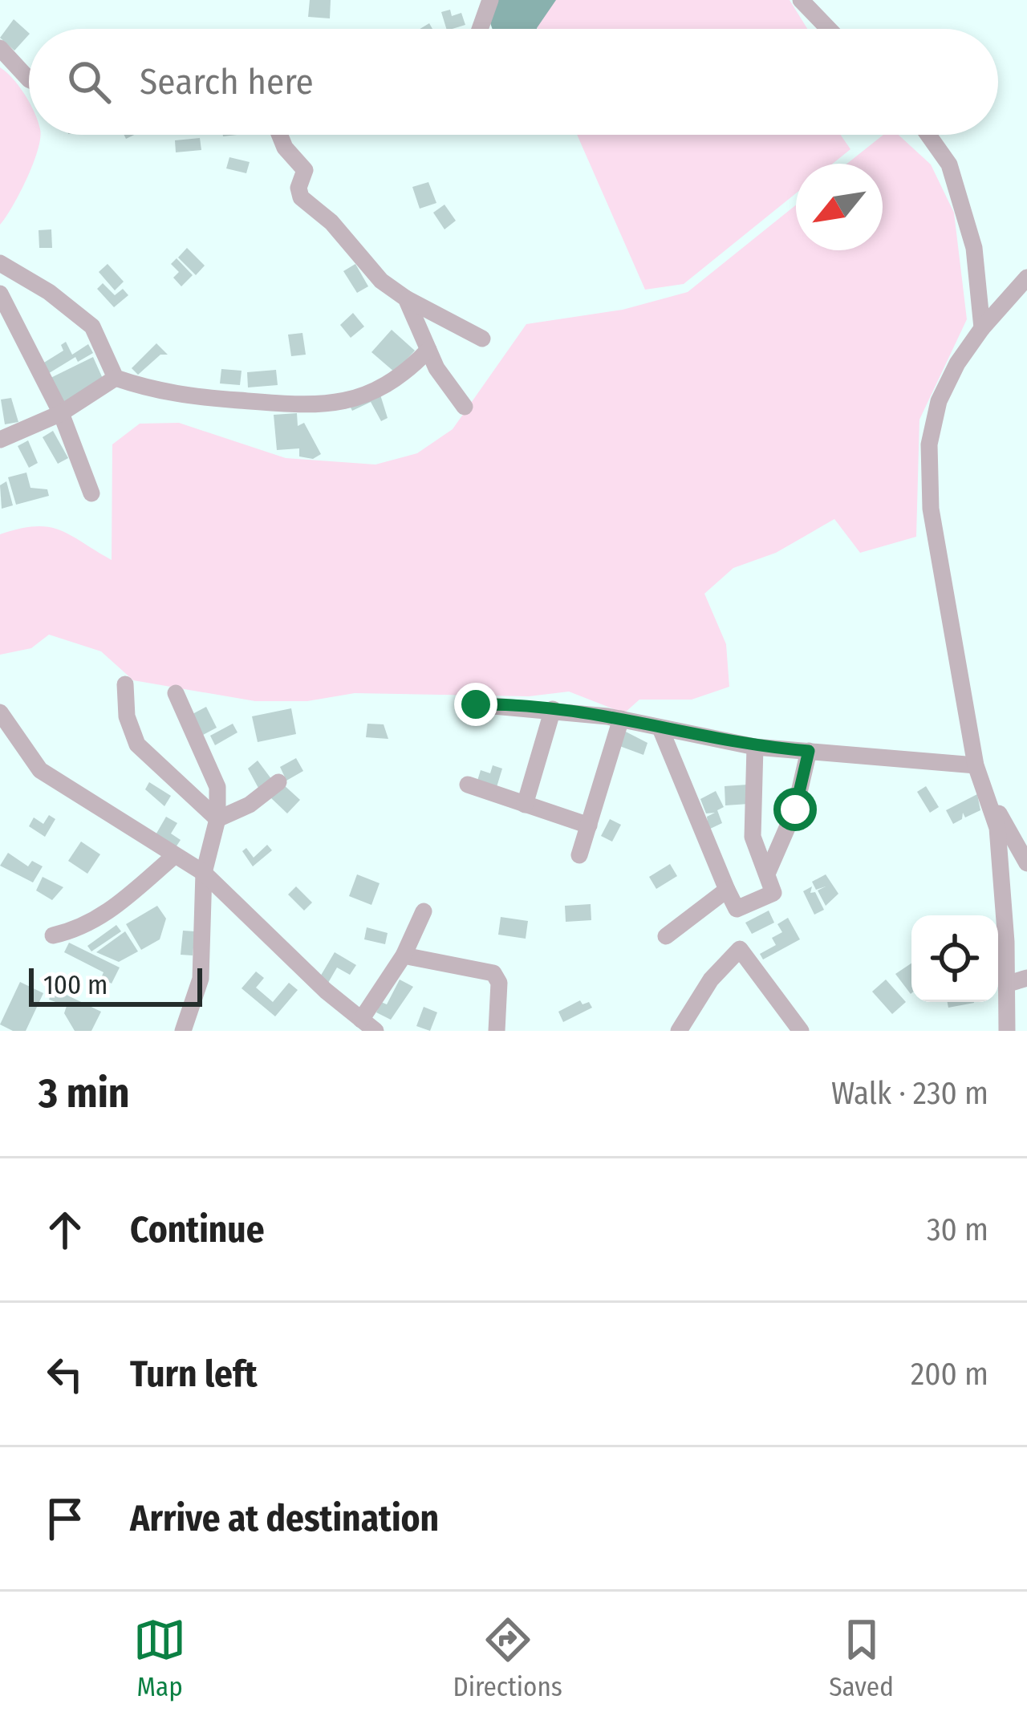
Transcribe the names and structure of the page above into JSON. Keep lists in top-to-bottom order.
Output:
{
  "scale_bar": "100 m",
  "north": "bottom left",
  "page": {
    "search": "Search here",
    "scale": "100 m",
    "heading": ["3 min", "Walk · 230 m"],
    "list": [
      ["Continue", "30 m"],
      ["Turn left", "200 m"],
      "Arrive at destination"
    ],
    "nav": ["Map", "Directions", "Saved"]
  }
}
